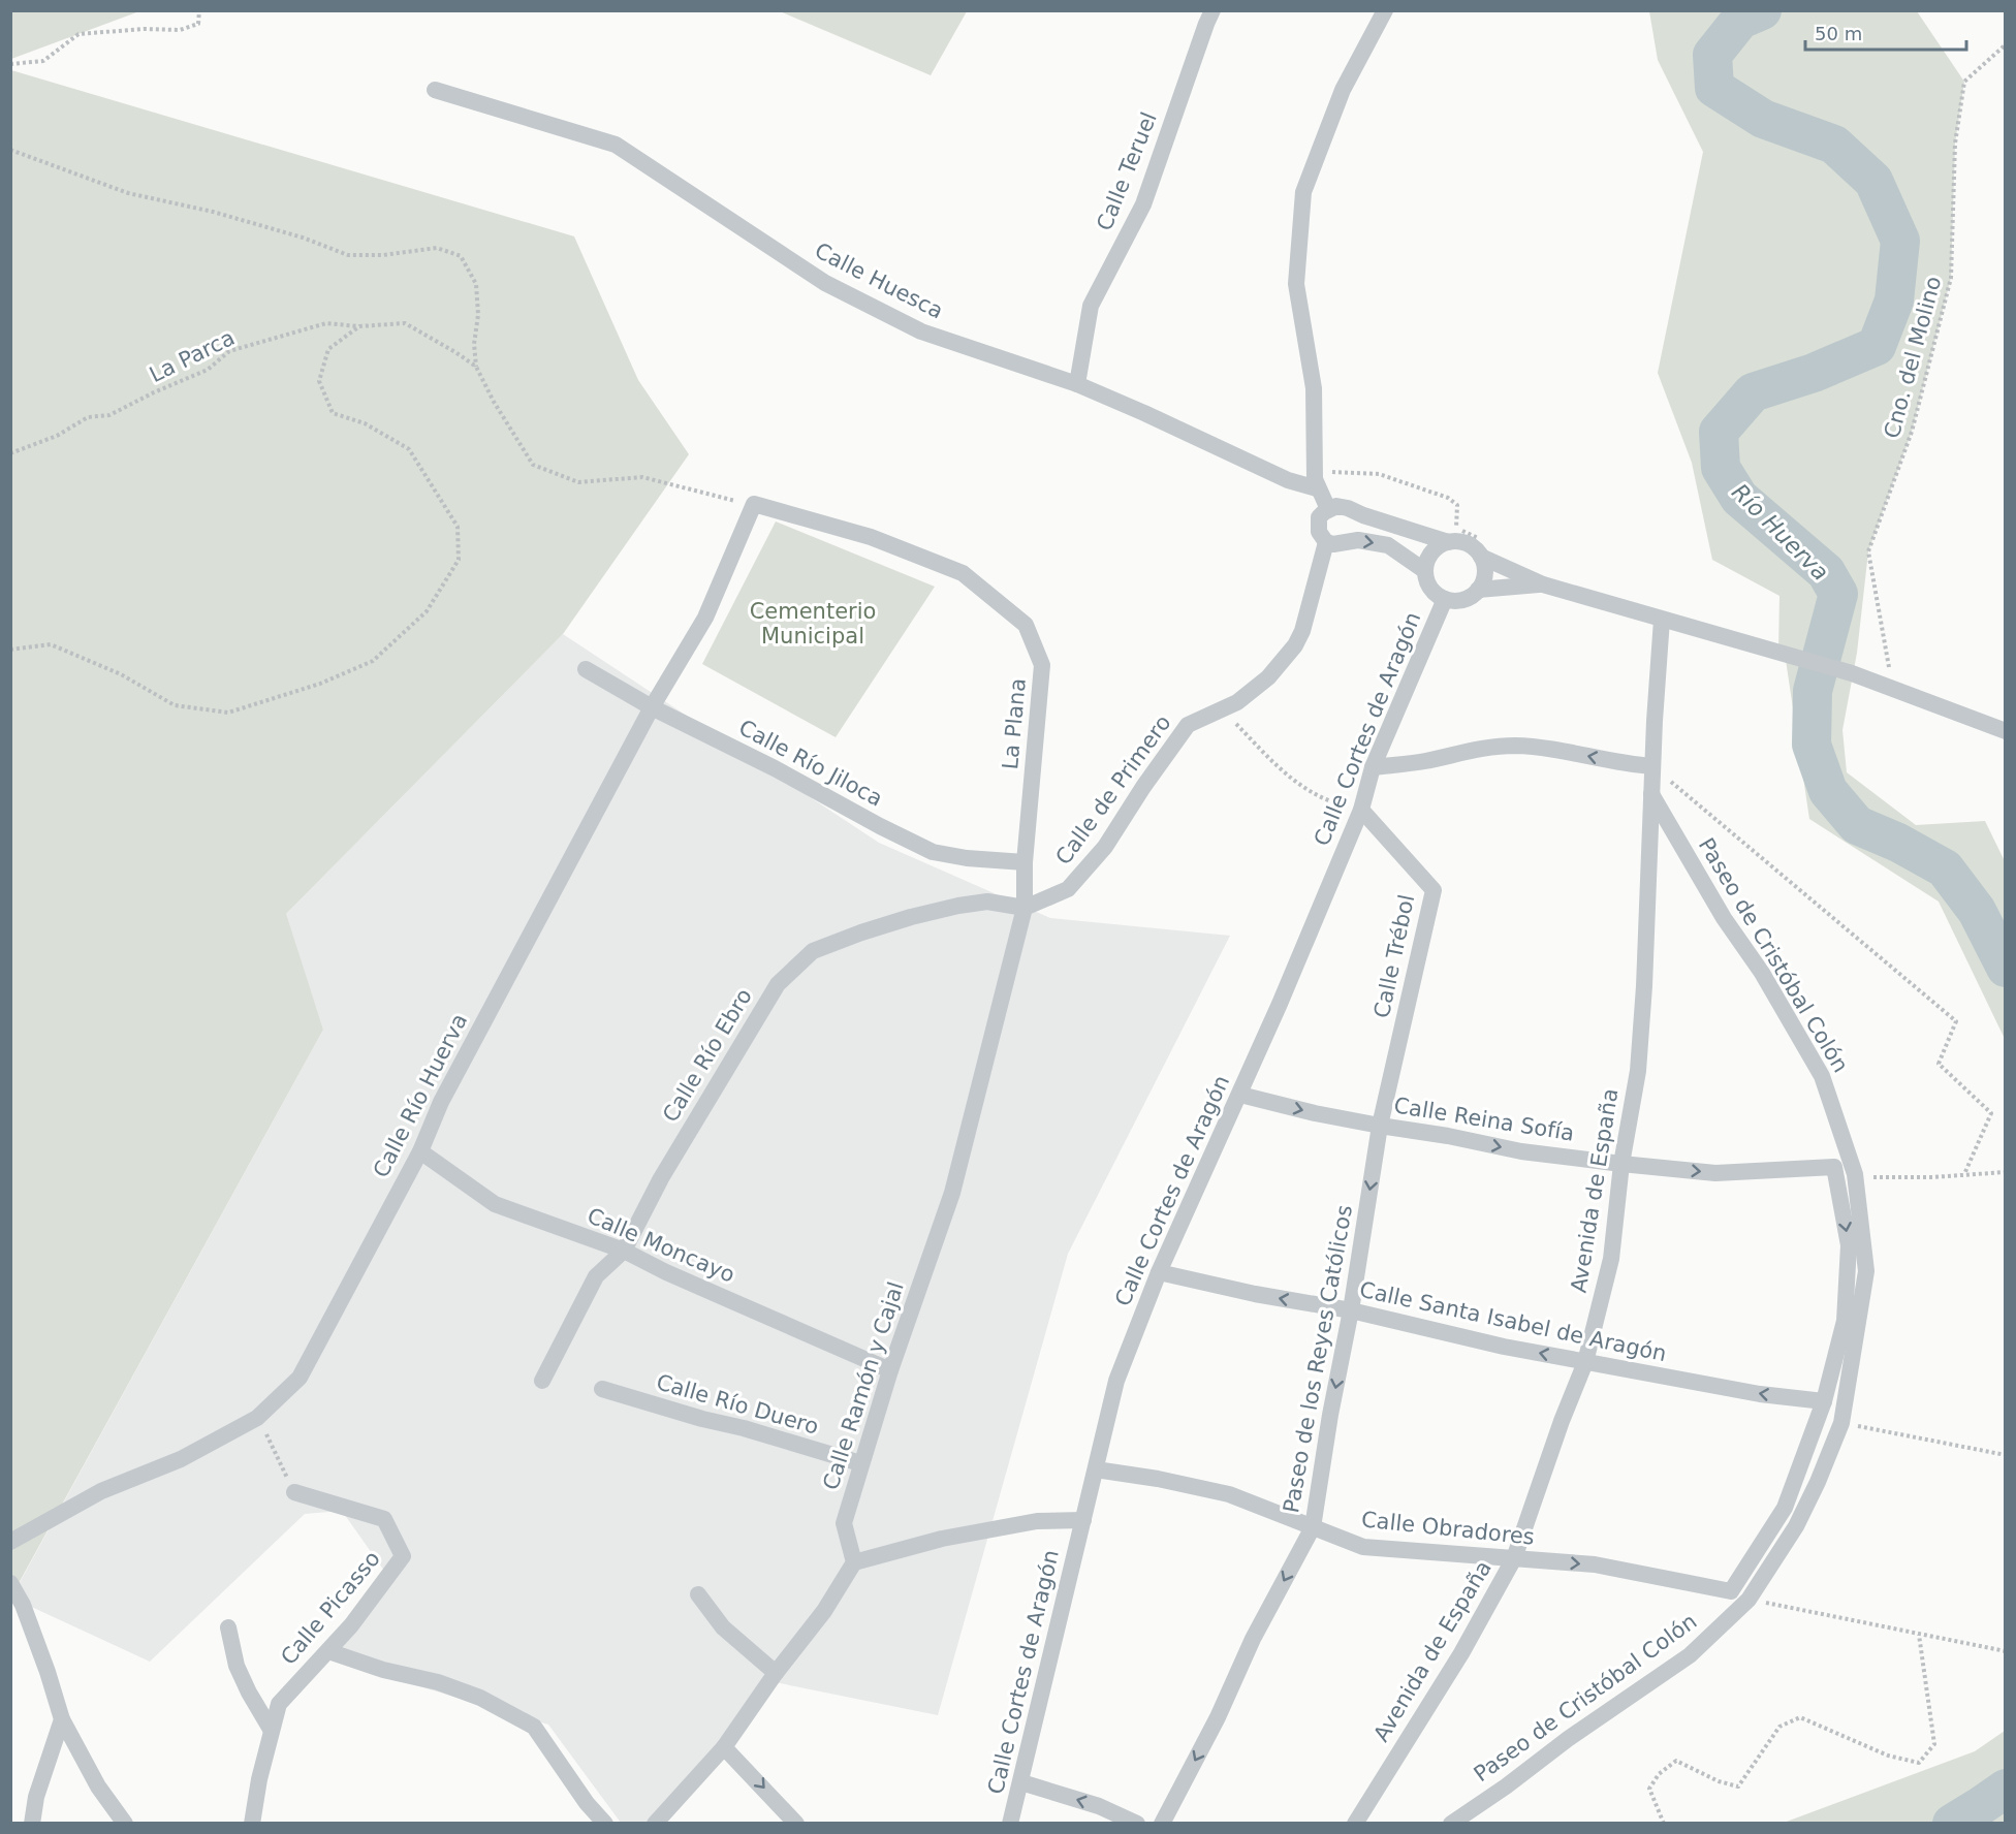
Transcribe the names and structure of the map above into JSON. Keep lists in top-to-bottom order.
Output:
{
  "streets": {
    "street": [
      "Calle Teruel",
      "Calle Huesca",
      "La Plana",
      "Calle Cortes de Aragón",
      "Calle Río Jiloca",
      "Calle de Primero",
      "Paseo de Cristóbal Colón",
      "Calle Trébol",
      "Calle Río Ebro",
      "Calle Río Huerva",
      "Calle Reina Sofía",
      "Avenida de España",
      "Calle Moncayo",
      "Calle Santa Isabel de Aragón",
      "Paseo de los Reyes Católicos",
      "Calle Ramón y Cajal",
      "Calle Río Duero",
      "Calle Obradores",
      "Calle Picasso"
    ],
    "path": ["La Parca", "Cno. del Molino"]
  },
  "crossings": [
    ["Calle Teruel", "Calle Huesca"],
    ["La Plana", "Calle Río Jiloca"],
    ["La Plana", "Calle de Primero"],
    ["La Plana", "Calle Río Ebro"],
    ["La Plana", "Calle Río Huerva"],
    ["La Plana", "Calle Ramón y Cajal"],
    ["Calle Cortes de Aragón", "Calle Trébol"],
    ["Calle Cortes de Aragón", "Calle Reina Sofía"],
    ["Calle Cortes de Aragón", "Calle Santa Isabel de Aragón"],
    ["Calle Cortes de Aragón", "Calle Obradores"],
    ["Calle Río Jiloca", "Calle Río Huerva"],
    ["Calle de Primero", "Calle Río Ebro"],
    ["Calle de Primero", "Calle Ramón y Cajal"],
    ["Paseo de Cristóbal Colón", "Avenida de España"],
    ["Calle Trébol", "Calle Reina Sofía"],
    ["Calle Trébol", "Paseo de los Reyes Católicos"],
    ["Calle Río Ebro", "Calle Moncayo"],
    ["Calle Río Ebro", "Calle Ramón y Cajal"],
    ["Calle Río Huerva", "Calle Moncayo"],
    ["Calle Reina Sofía", "Avenida de España"],
    ["Calle Reina Sofía", "Calle Santa Isabel de Aragón"],
    ["Calle Reina Sofía", "Paseo de los Reyes Católicos"],
    ["Calle Reina Sofía", "Calle Obradores"],
    ["Avenida de España", "Calle Santa Isabel de Aragón"],
    ["Avenida de España", "Calle Obradores"],
    ["Calle Moncayo", "Calle Ramón y Cajal"],
    ["Calle Santa Isabel de Aragón", "Paseo de los Reyes Católicos"],
    ["Calle Santa Isabel de Aragón", "Calle Obradores"],
    ["Paseo de los Reyes Católicos", "Calle Obradores"],
    ["Calle Ramón y Cajal", "Calle Río Duero"]
  ],
  "one_way": ["Calle Santa Isabel de Aragón", "Paseo de los Reyes Católicos", "Calle Obradores"],
  "water": ["Río Huerva"],
  "parks": ["Cementerio Municipal"],
  "scale_bar": "50 m"
}
